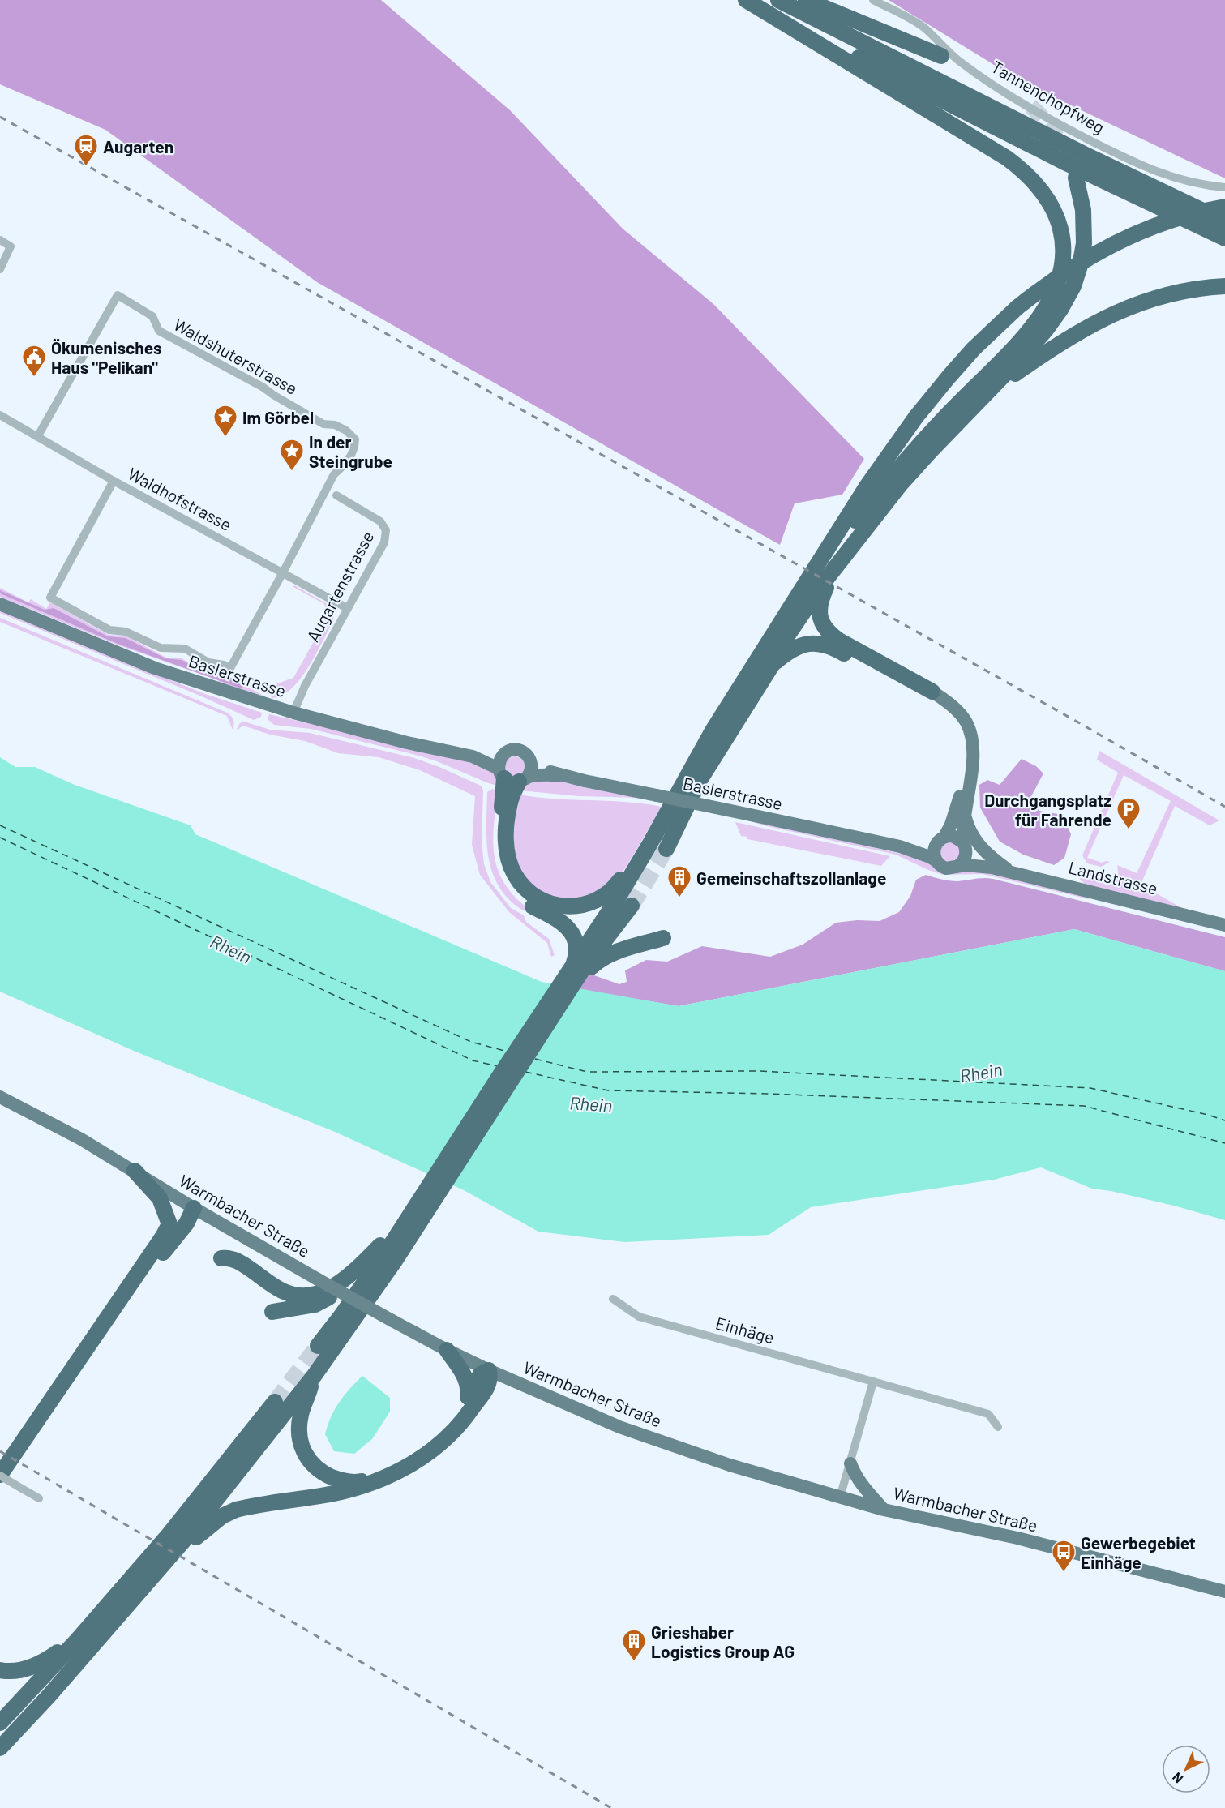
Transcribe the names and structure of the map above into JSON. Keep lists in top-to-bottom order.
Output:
{
  "streets": {
    "main road": ["Baslerstrasse", "Landstrasse", "Warmbacher Straße"],
    "street": [
      "Tannenchopfweg",
      "Waldshuterstrasse",
      "Waldhofstrasse",
      "Augartenstrasse",
      "Einhäge"
    ]
  },
  "crossings": [
    ["Waldshuterstrasse", "Waldhofstrasse"],
    ["Waldhofstrasse", "Augartenstrasse"],
    ["Augartenstrasse", "Baslerstrasse"],
    ["Baslerstrasse", "Landstrasse"]
  ],
  "water": ["Rhein"],
  "places": {
    "station": ["Augarten"],
    "public building": ["Ökumenisches Haus \"Pelikan\""],
    "place": ["Im Görbel", "In der Steingrube"],
    "parking": ["Durchgangsplatz für Fahrende"],
    "building": ["Gemeinschaftszollanlage", "Grieshaber Logistics Group AG"],
    "bus stop": ["Gewerbegebiet Einhäge"]
  },
  "north": "bottom left"
}
